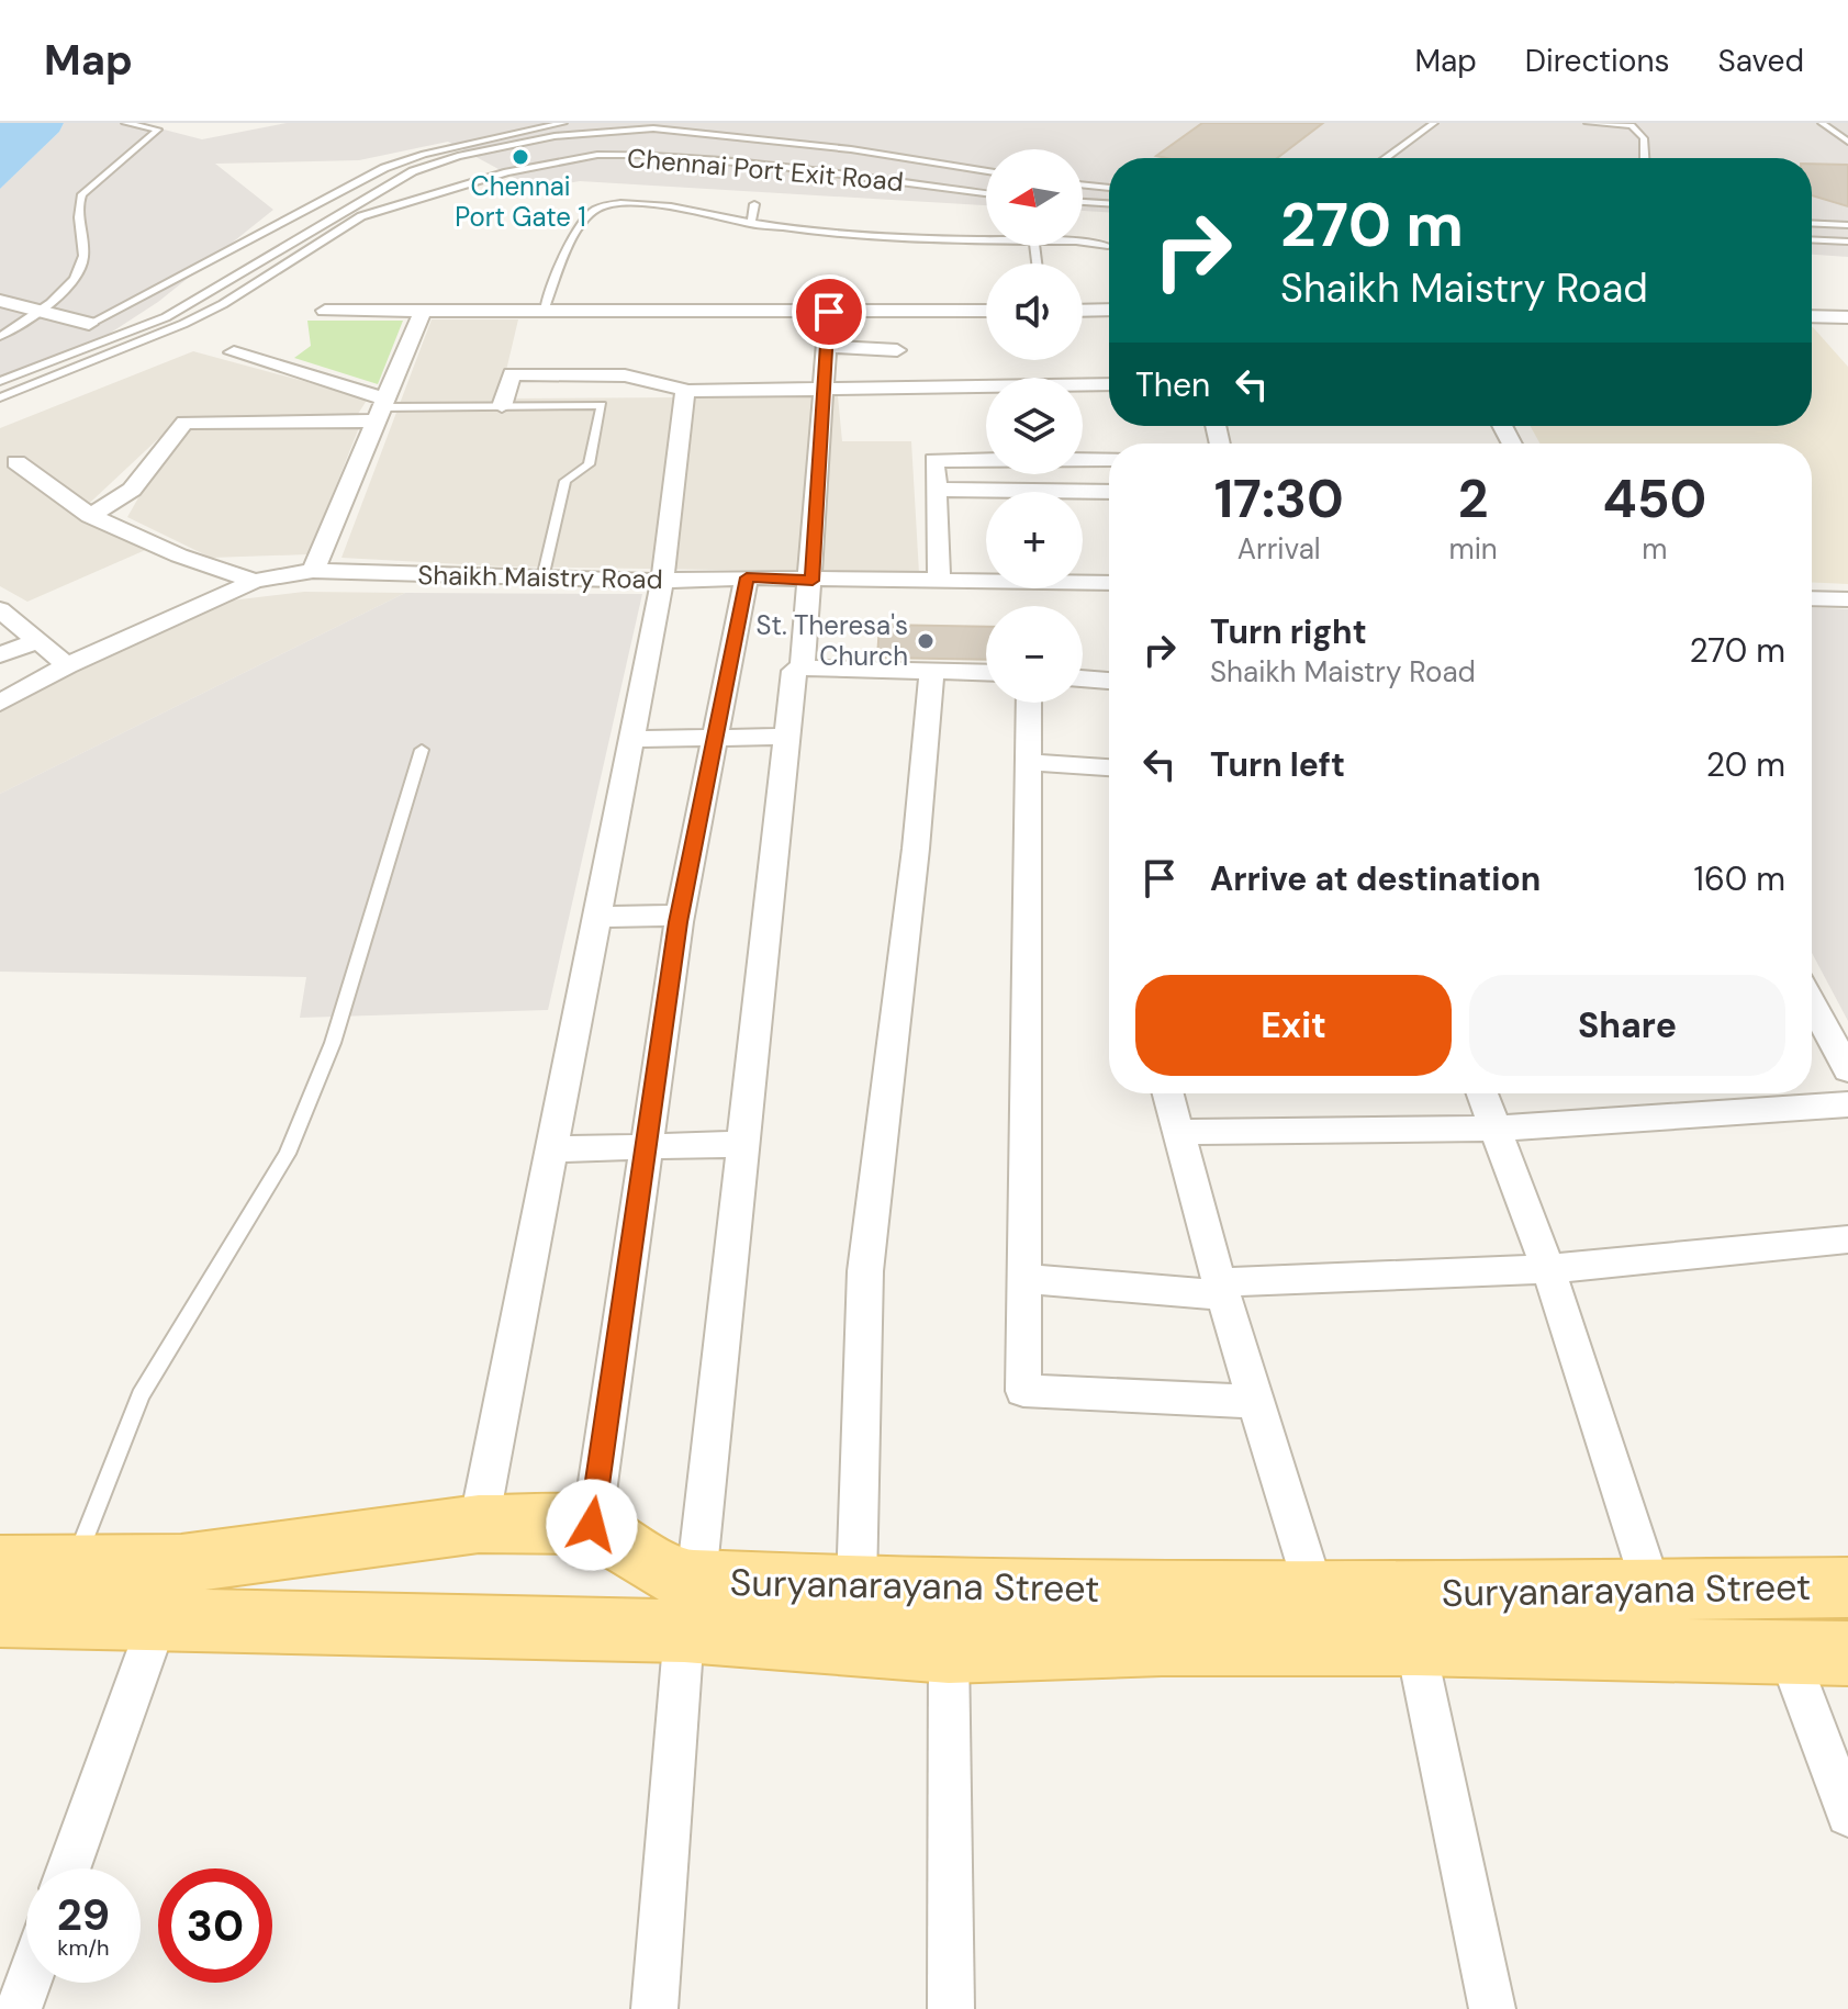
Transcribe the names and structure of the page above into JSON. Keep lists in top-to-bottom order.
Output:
{
  "streets": {
    "main road": ["Suryanarayana Street"],
    "street": ["Shaikh Maistry Road"],
    "lane": ["Chennai Port Exit Road"]
  },
  "places": ["Chennai Port Gate 1", "St. Theresa's Church"],
  "north": "left",
  "page": {
    "header": "Map",
    "nav": ["Map", "Directions", "Saved"],
    "map_buttons": ["+", "−"],
    "turn": ["270 m", "Shaikh Maistry Road"],
    "then": "Then",
    "eta": [
      "17:30",
      "Arrival",
      "2",
      "min",
      "450",
      "m"
    ],
    "list": [
      {
        "name": "Turn right",
        "note": "Shaikh Maistry Road",
        "value": "270 m"
      },
      {
        "name": "Turn left",
        "value": "20 m"
      },
      {
        "name": "Arrive at destination",
        "value": "160 m"
      }
    ],
    "buttons": ["Exit", "Share"],
    "speed": "29 km/h",
    "limit": "30"
  }
}
